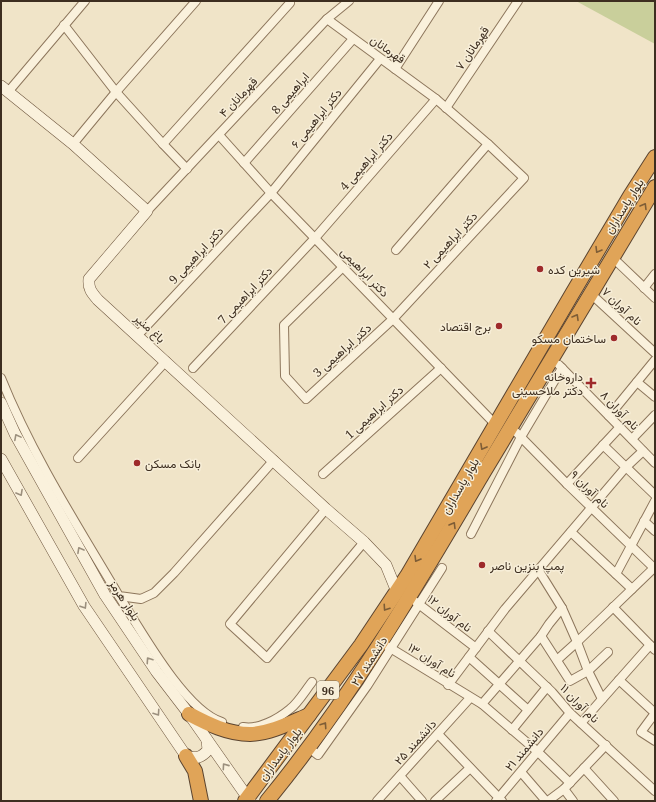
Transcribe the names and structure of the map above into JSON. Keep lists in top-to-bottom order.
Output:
{
  "streets": {
    "highway": ["بلوار پاسداران", "96"],
    "main road": ["باغ منیر", "بلوار هرمز"],
    "street": [
      "قهرمانان ۷",
      "قهرمانان",
      "ابراهیمی 8",
      "قهرمانان ۴",
      "دکتر ابراهیمی ۶",
      "دکتر ابراهیمی 4",
      "دکتر ابراهیمی ۲",
      "دکتر ابراهیمی 9",
      "دکتر ابراهیمی",
      "دکتر ابراهیمی 7",
      "نام آوران ۷",
      "دکتر ابراهیمی 3",
      "نام آوران ۸",
      "دکتر ابراهیمی 1",
      "نام آوران ۹",
      "نام آوران ۱۲",
      "نام آوران ۱۳",
      "نام آوران ۱۱",
      "دانشمند ۲۵",
      "دانشمند ۲۱"
    ]
  },
  "crossings": [
    ["قهرمانان ۷", "قهرمانان"],
    ["قهرمانان", "ابراهیمی 8"],
    ["قهرمانان", "قهرمانان ۴"],
    ["قهرمانان", "دکتر ابراهیمی ۶"],
    ["قهرمانان", "دکتر ابراهیمی 4"],
    ["قهرمانان", "دکتر ابراهیمی ۲"],
    ["ابراهیمی 8", "دکتر ابراهیمی"],
    ["قهرمانان ۴", "دکتر ابراهیمی"],
    ["قهرمانان ۴", "باغ منیر"],
    ["دکتر ابراهیمی ۶", "دکتر ابراهیمی 9"],
    ["دکتر ابراهیمی ۶", "دکتر ابراهیمی"],
    ["دکتر ابراهیمی 4", "دکتر ابراهیمی"],
    ["دکتر ابراهیمی 4", "دکتر ابراهیمی 7"],
    ["بلوار پاسداران", "دکتر ابراهیمی"],
    ["بلوار پاسداران", "نام آوران ۷"],
    ["بلوار پاسداران", "باغ منیر"],
    ["بلوار پاسداران", "نام آوران ۸"],
    ["بلوار پاسداران", "نام آوران ۹"],
    ["بلوار پاسداران", "بلوار هرمز"],
    ["بلوار پاسداران", "نام آوران ۱۲"],
    ["بلوار پاسداران", "نام آوران ۱۳"],
    ["دکتر ابراهیمی ۲", "دکتر ابراهیمی"],
    ["دکتر ابراهیمی ۲", "دکتر ابراهیمی 3"],
    ["دکتر ابراهیمی 9", "دکتر ابراهیمی"],
    ["دکتر ابراهیمی 9", "باغ منیر"],
    ["دکتر ابراهیمی", "دکتر ابراهیمی 7"],
    ["دکتر ابراهیمی", "دکتر ابراهیمی 3"],
    ["دکتر ابراهیمی", "دکتر ابراهیمی 1"],
    ["باغ منیر", "نام آوران ۱۲"],
    ["نام آوران ۱۳", "دانشمند ۲۵"],
    ["نام آوران ۱۳", "دانشمند ۲۱"],
    ["نام آوران ۱۱", "دانشمند ۲۱"]
  ],
  "places": {
    "other": [
      "شیرین کده",
      "برج اقتصاد",
      "ساختمان مسکو",
      "بانک مسکن",
      "پمپ بنزین ناصر"
    ],
    "health": ["داروخانه دکتر ملاحسینی"]
  }
}
